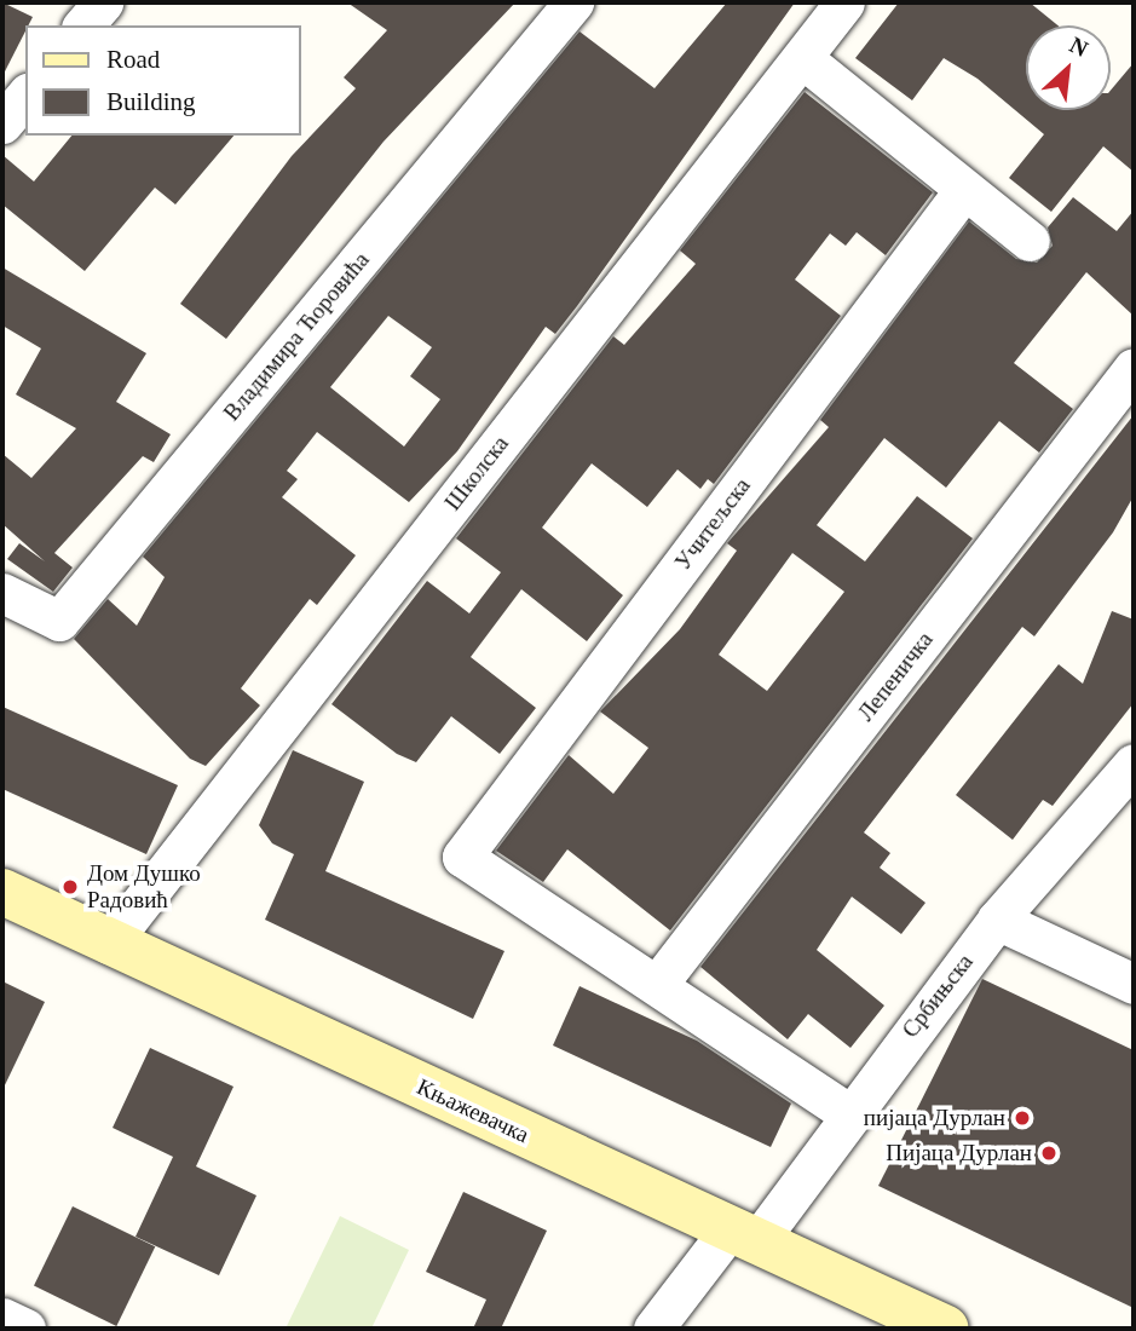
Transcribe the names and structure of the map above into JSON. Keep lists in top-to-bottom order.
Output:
{
  "streets": {
    "main road": ["Књажевачка"],
    "street": [
      "Владимира Ћоровића",
      "Школска",
      "Учитељска",
      "Лепеничка",
      "Србињска"
    ]
  },
  "crossings": [
    ["Школска", "Књажевачка"],
    ["Учитељска", "Лепеничка"],
    ["Србињска", "Књажевачка"]
  ],
  "places": ["Дом Душко Радовић", "пијаца Дурлан", "Пијаца Дурлан"],
  "legend": ["Road", "Building"],
  "north": "top right"
}
